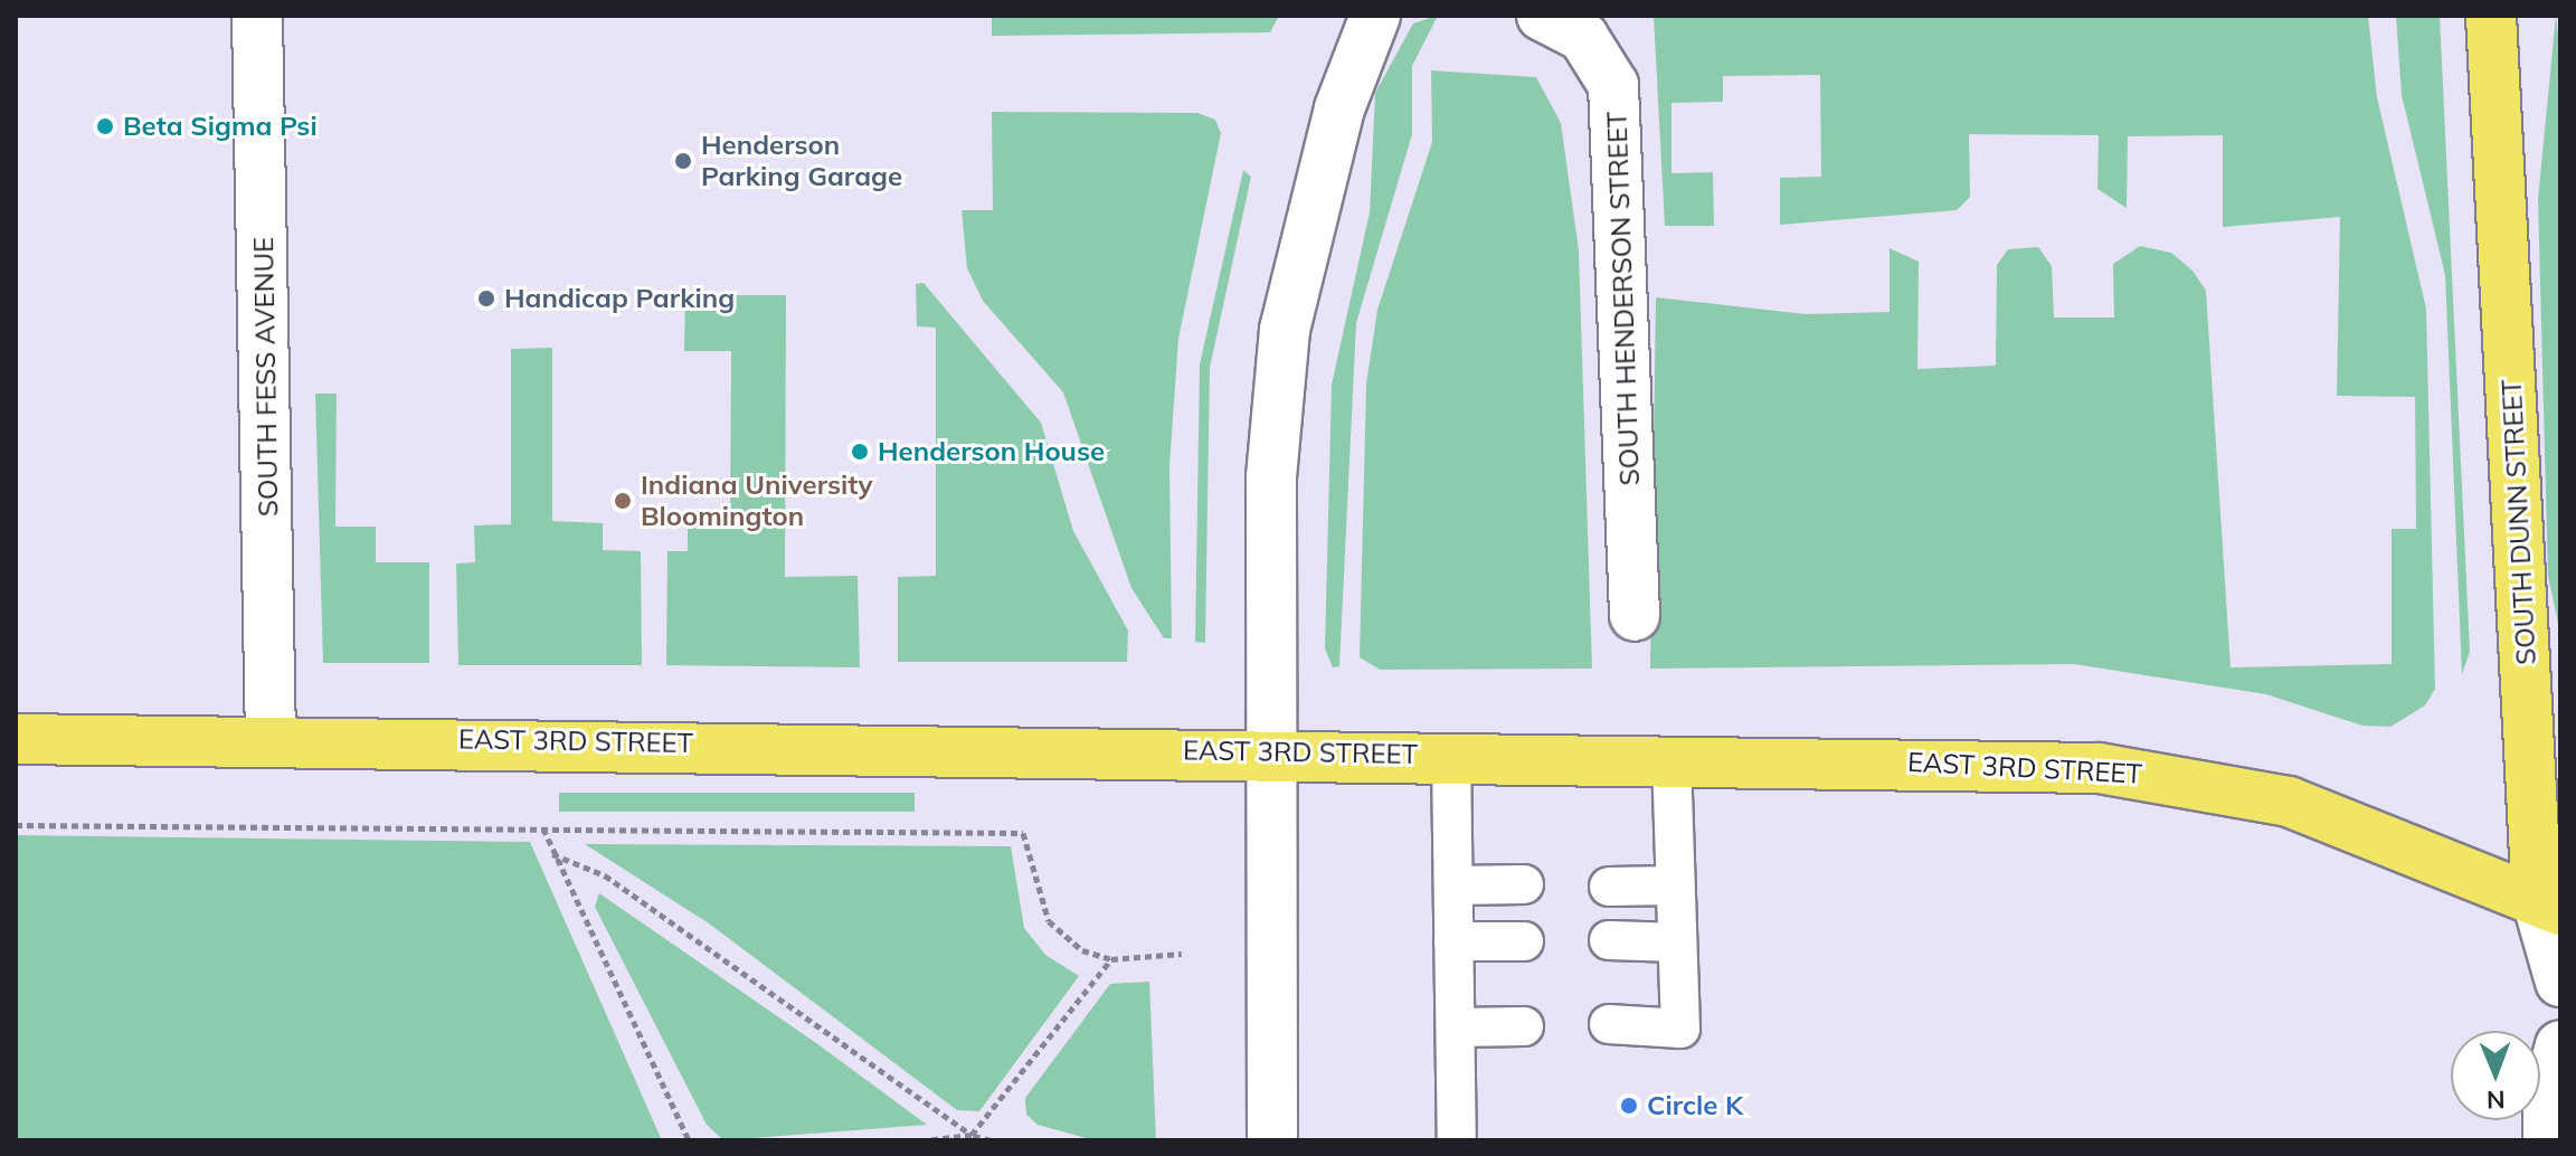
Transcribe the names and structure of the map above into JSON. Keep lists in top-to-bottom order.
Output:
{
  "streets": {
    "main road": ["SOUTH DUNN STREET", "EAST 3RD STREET"],
    "street": ["SOUTH HENDERSON STREET", "SOUTH FESS AVENUE"]
  },
  "crossings": [
    ["SOUTH FESS AVENUE", "EAST 3RD STREET"],
    ["SOUTH DUNN STREET", "EAST 3RD STREET"]
  ],
  "places": [
    "Beta Sigma Psi",
    "Henderson Parking Garage",
    "Handicap Parking",
    "Henderson House",
    "Indiana University Bloomington",
    "Circle K"
  ],
  "north": "bottom"
}
